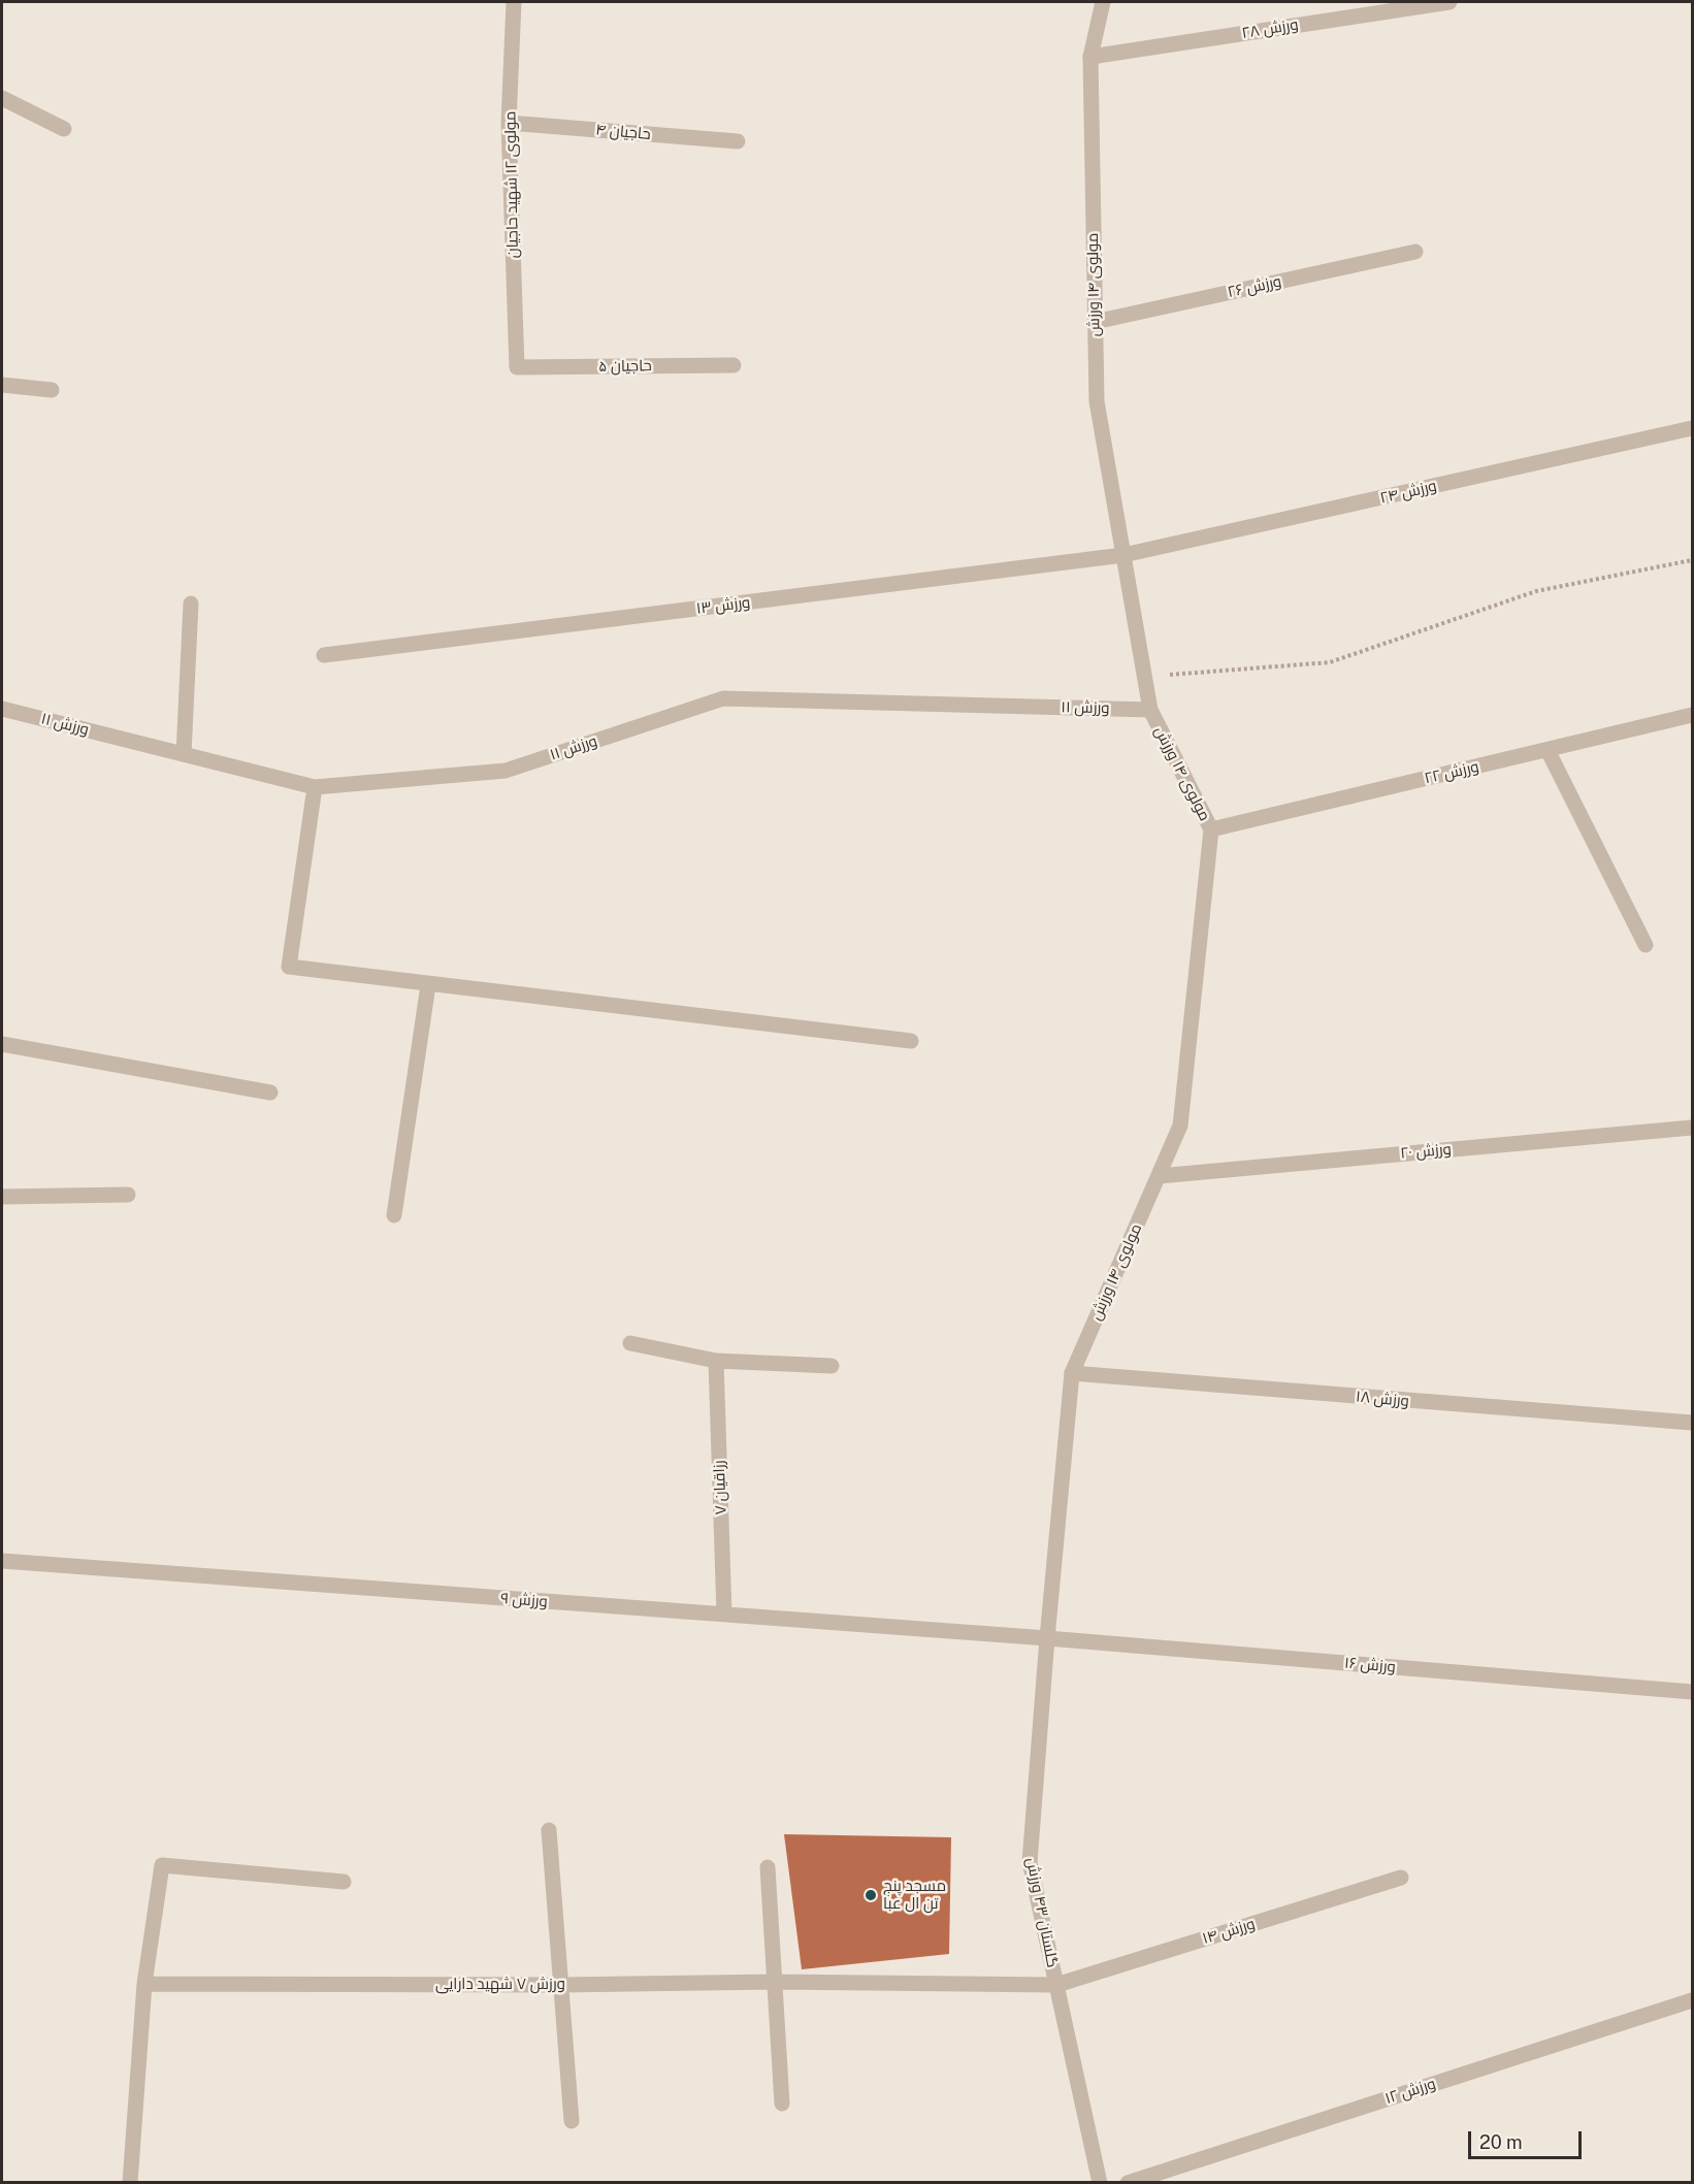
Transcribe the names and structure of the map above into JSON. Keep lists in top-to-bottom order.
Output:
{
  "streets": {
    "street": [
      "ورزش ۲۸",
      "حاجیان ۴",
      "مولوی ۱۲ شهید حاجیان",
      "مولوی ۱۴ ورزش",
      "ورزش ۲۶",
      "حاجیان ۵",
      "ورزش ۲۴",
      "ورزش ۱۳",
      "ورزش ۱۱",
      "ورزش ۲۲",
      "ورزش ۲۰",
      "ورزش ۱۸",
      "رزاقیان ۷",
      "ورزش ۹",
      "ورزش ۱۶",
      "گلستان ۴۳ ورزش",
      "ورزش ۱۴",
      "ورزش ۷ شهید دارایی",
      "ورزش ۱۲"
    ]
  },
  "crossings": [
    ["ورزش ۲۸", "مولوی ۱۴ ورزش"],
    ["حاجیان ۴", "مولوی ۱۲ شهید حاجیان"],
    ["مولوی ۱۲ شهید حاجیان", "حاجیان ۵"],
    ["مولوی ۱۴ ورزش", "ورزش ۲۶"],
    ["مولوی ۱۴ ورزش", "ورزش ۲۴"],
    ["مولوی ۱۴ ورزش", "ورزش ۱۳"],
    ["مولوی ۱۴ ورزش", "ورزش ۱۱"],
    ["مولوی ۱۴ ورزش", "ورزش ۲۲"],
    ["مولوی ۱۴ ورزش", "ورزش ۲۰"],
    ["مولوی ۱۴ ورزش", "ورزش ۱۸"],
    ["مولوی ۱۴ ورزش", "ورزش ۹"],
    ["مولوی ۱۴ ورزش", "ورزش ۱۶"],
    ["مولوی ۱۴ ورزش", "گلستان ۴۳ ورزش"],
    ["ورزش ۲۴", "ورزش ۱۳"],
    ["رزاقیان ۷", "ورزش ۹"],
    ["ورزش ۹", "ورزش ۱۶"],
    ["ورزش ۹", "گلستان ۴۳ ورزش"],
    ["ورزش ۱۶", "گلستان ۴۳ ورزش"],
    ["گلستان ۴۳ ورزش", "ورزش ۱۴"],
    ["گلستان ۴۳ ورزش", "ورزش ۷ شهید دارایی"],
    ["ورزش ۱۴", "ورزش ۷ شهید دارایی"]
  ],
  "places": ["مسجد پنج تن ال عبا"],
  "scale_bar": "20 m"
}
